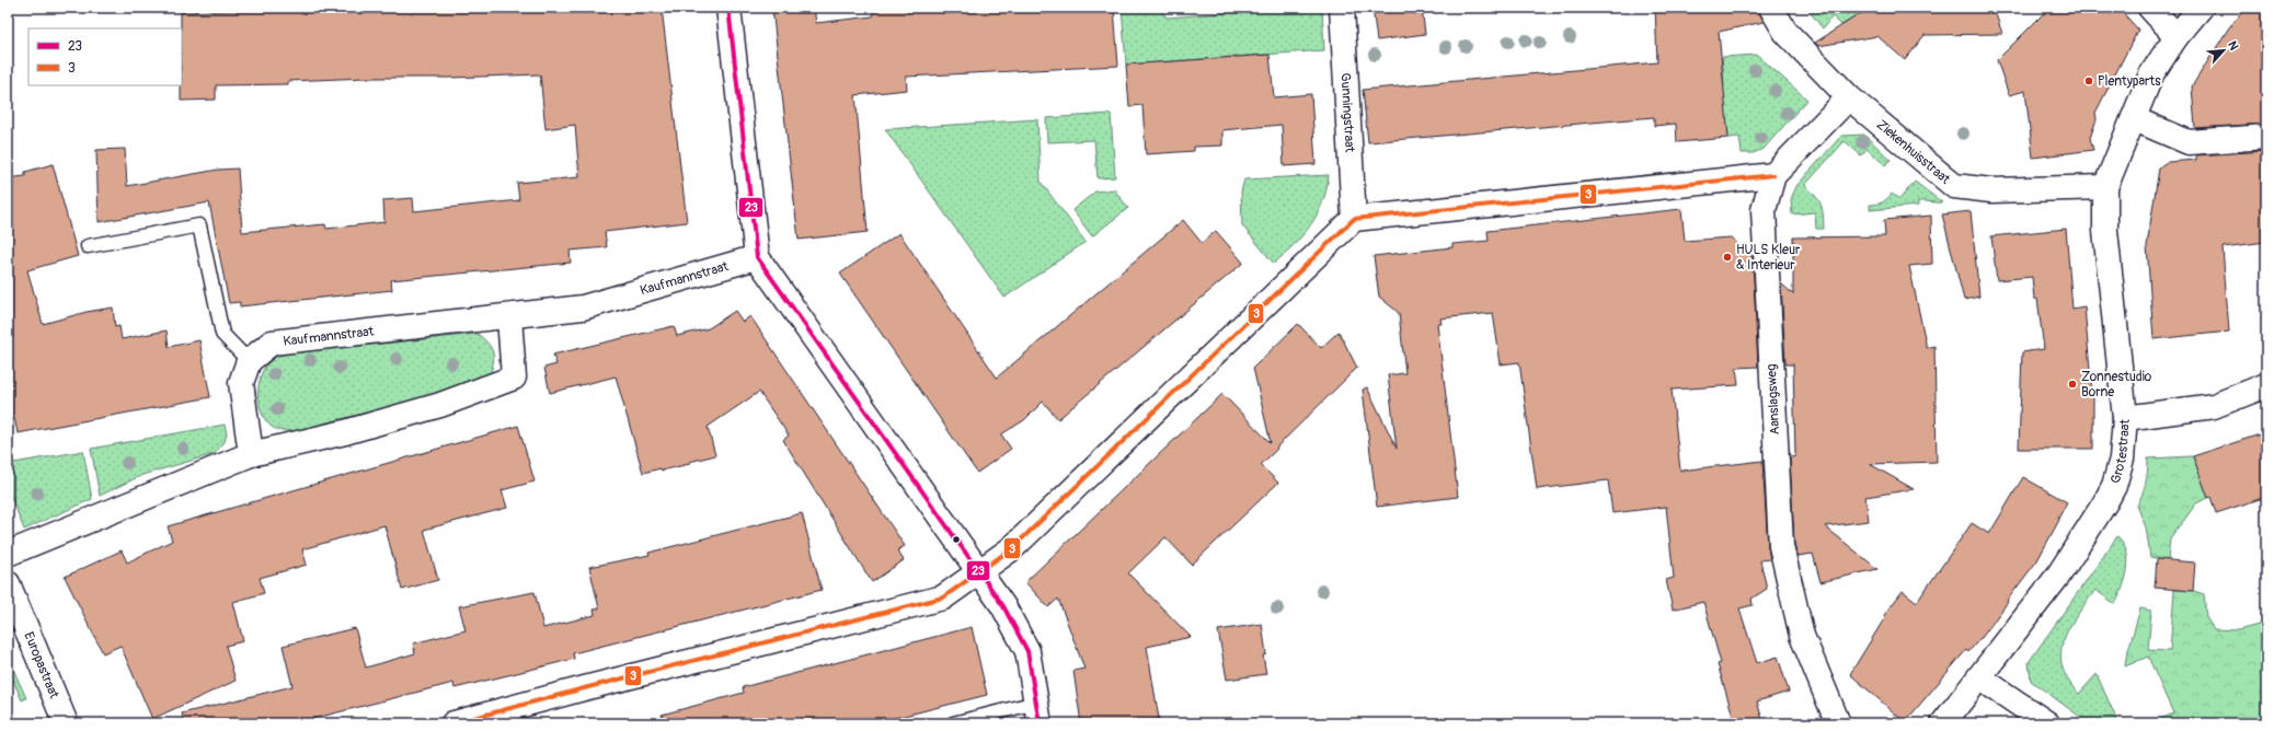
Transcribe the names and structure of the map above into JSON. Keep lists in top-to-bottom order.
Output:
{
  "streets": {
    "street": [
      "Gunningstraat",
      "Ziekenhuisstraat",
      "Kaufmannstraat",
      "Aanslagsweg",
      "Grotestraat",
      "Europastraat"
    ]
  },
  "crossings": [
    ["Ziekenhuisstraat", "Aanslagsweg"],
    ["Ziekenhuisstraat", "Grotestraat"]
  ],
  "places": ["Plentyparts", "HULS Kleur & Interieur", "Zonnestudio Borne"],
  "lines": ["transit line 23", "transit line 3"],
  "legend": ["23", "3"],
  "north": "top right"
}
